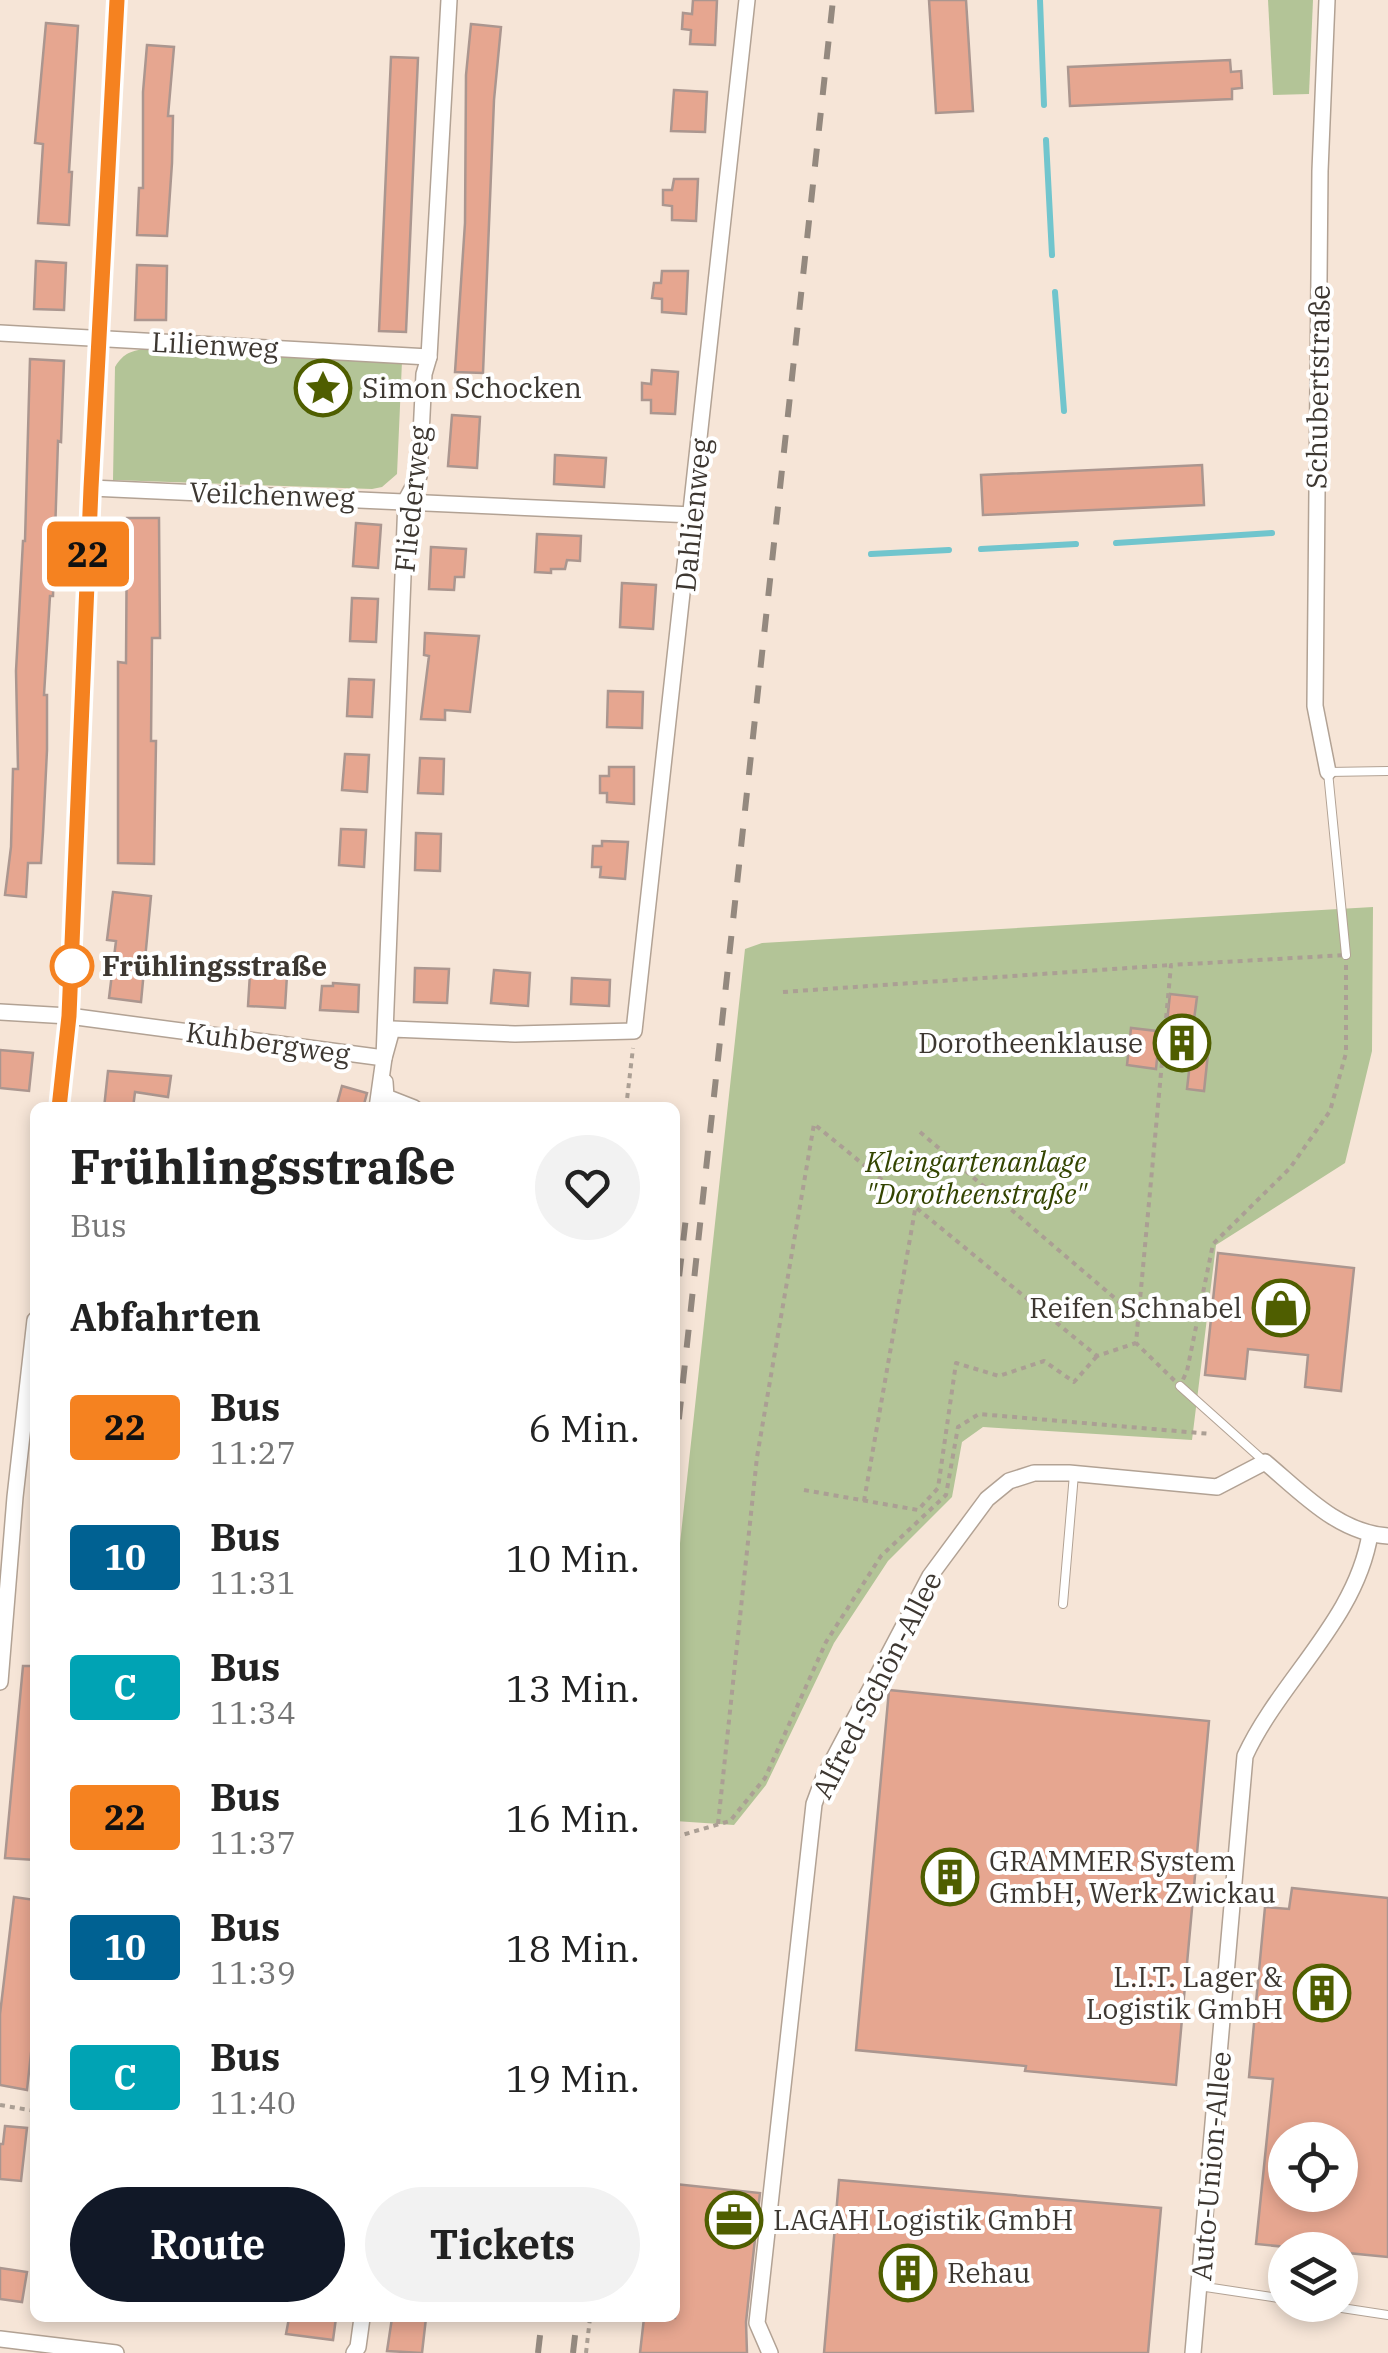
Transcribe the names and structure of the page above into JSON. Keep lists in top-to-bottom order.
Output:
{
  "streets": {
    "street": [
      "Lilienweg",
      "Schubertstraße",
      "Veilchenweg",
      "Fliederweg",
      "Dahlienweg",
      "Kuhbergweg",
      "Alfred-Schön-Allee",
      "Auto-Union-Allee"
    ]
  },
  "crossings": [
    ["Lilienweg", "Fliederweg"],
    ["Veilchenweg", "Fliederweg"],
    ["Veilchenweg", "Dahlienweg"],
    ["Fliederweg", "Kuhbergweg"],
    ["Dahlienweg", "Kuhbergweg"]
  ],
  "parks": ["Kleingartenanlage \"Dorotheenstraße\""],
  "places": {
    "place": ["Simon Schocken"],
    "other": ["Frühlingsstraße"],
    "building": [
      "Dorotheenklause",
      "GRAMMER System GmbH, Werk Zwickau",
      "L.I.T. Lager & Logistik GmbH",
      "Rehau"
    ],
    "shop": ["Reifen Schnabel"],
    "office": ["LAGAH Logistik GmbH"]
  },
  "lines": ["bus line 22"],
  "page": {
    "on_map": "22",
    "heading": [
      ["Frühlingsstraße", "Bus"],
      "Abfahrten"
    ],
    "list": [
      {
        "mark": "22",
        "name": "Bus",
        "note": "11:27",
        "value": "6 Min."
      },
      {
        "mark": "10",
        "name": "Bus",
        "note": "11:31",
        "value": "10 Min."
      },
      {
        "mark": "C",
        "name": "Bus",
        "note": "11:34",
        "value": "13 Min."
      },
      {
        "mark": "22",
        "name": "Bus",
        "note": "11:37",
        "value": "16 Min."
      },
      {
        "mark": "10",
        "name": "Bus",
        "note": "11:39",
        "value": "18 Min."
      },
      {
        "mark": "C",
        "name": "Bus",
        "note": "11:40",
        "value": "19 Min."
      }
    ],
    "buttons": ["Route", "Tickets"]
  }
}
